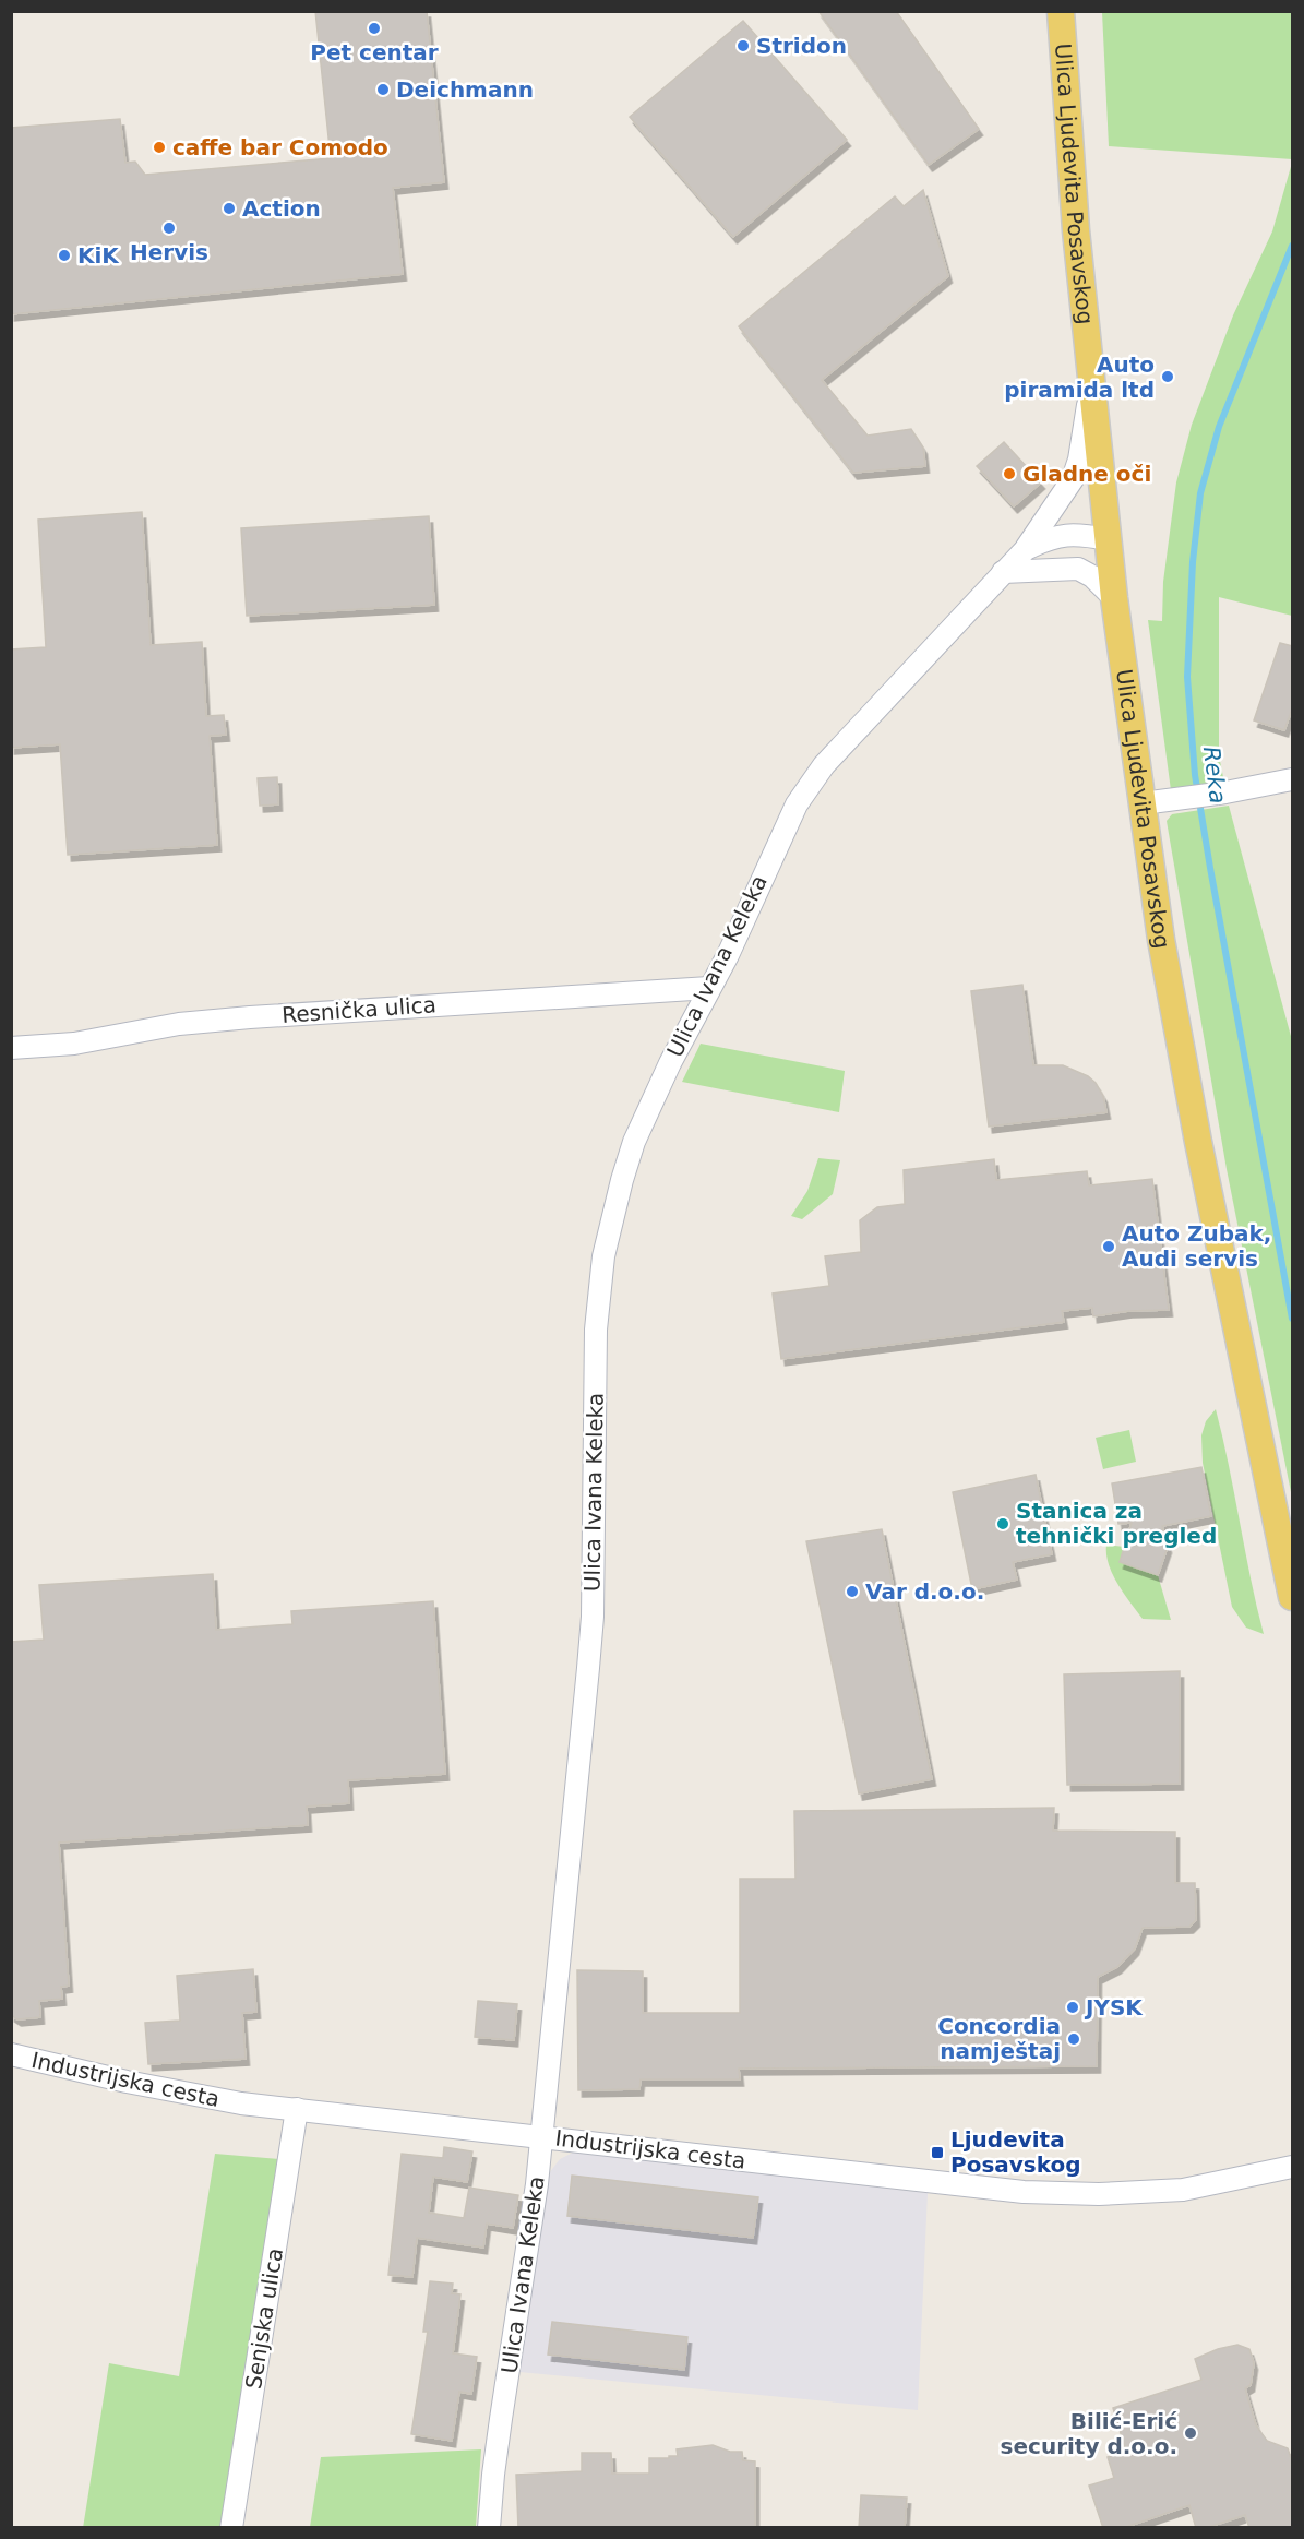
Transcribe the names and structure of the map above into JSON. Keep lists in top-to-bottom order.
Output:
{
  "streets": {
    "main road": ["Ulica Ljudevita Posavskog"],
    "street": [
      "Ulica Ivana Keleka",
      "Resnička ulica",
      "Industrijska cesta",
      "Senjska ulica"
    ]
  },
  "crossings": [
    ["Ulica Ljudevita Posavskog", "Ulica Ivana Keleka"],
    ["Ulica Ivana Keleka", "Resnička ulica"],
    ["Ulica Ivana Keleka", "Industrijska cesta"],
    ["Industrijska cesta", "Senjska ulica"]
  ],
  "water": ["Reka"],
  "places": {
    "other": [
      "Pet centar",
      "Stridon",
      "Deichmann",
      "caffe bar Comodo",
      "Action",
      "Hervis",
      "KiK",
      "Auto piramida ltd",
      "Gladne oči",
      "Auto Zubak, Audi servis",
      "Stanica za tehnički pregled",
      "Var d.o.o.",
      "JYSK",
      "Concordia namještaj",
      "Bilić-Erić security d.o.o."
    ],
    "transit": ["Ljudevita Posavskog"]
  }
}
